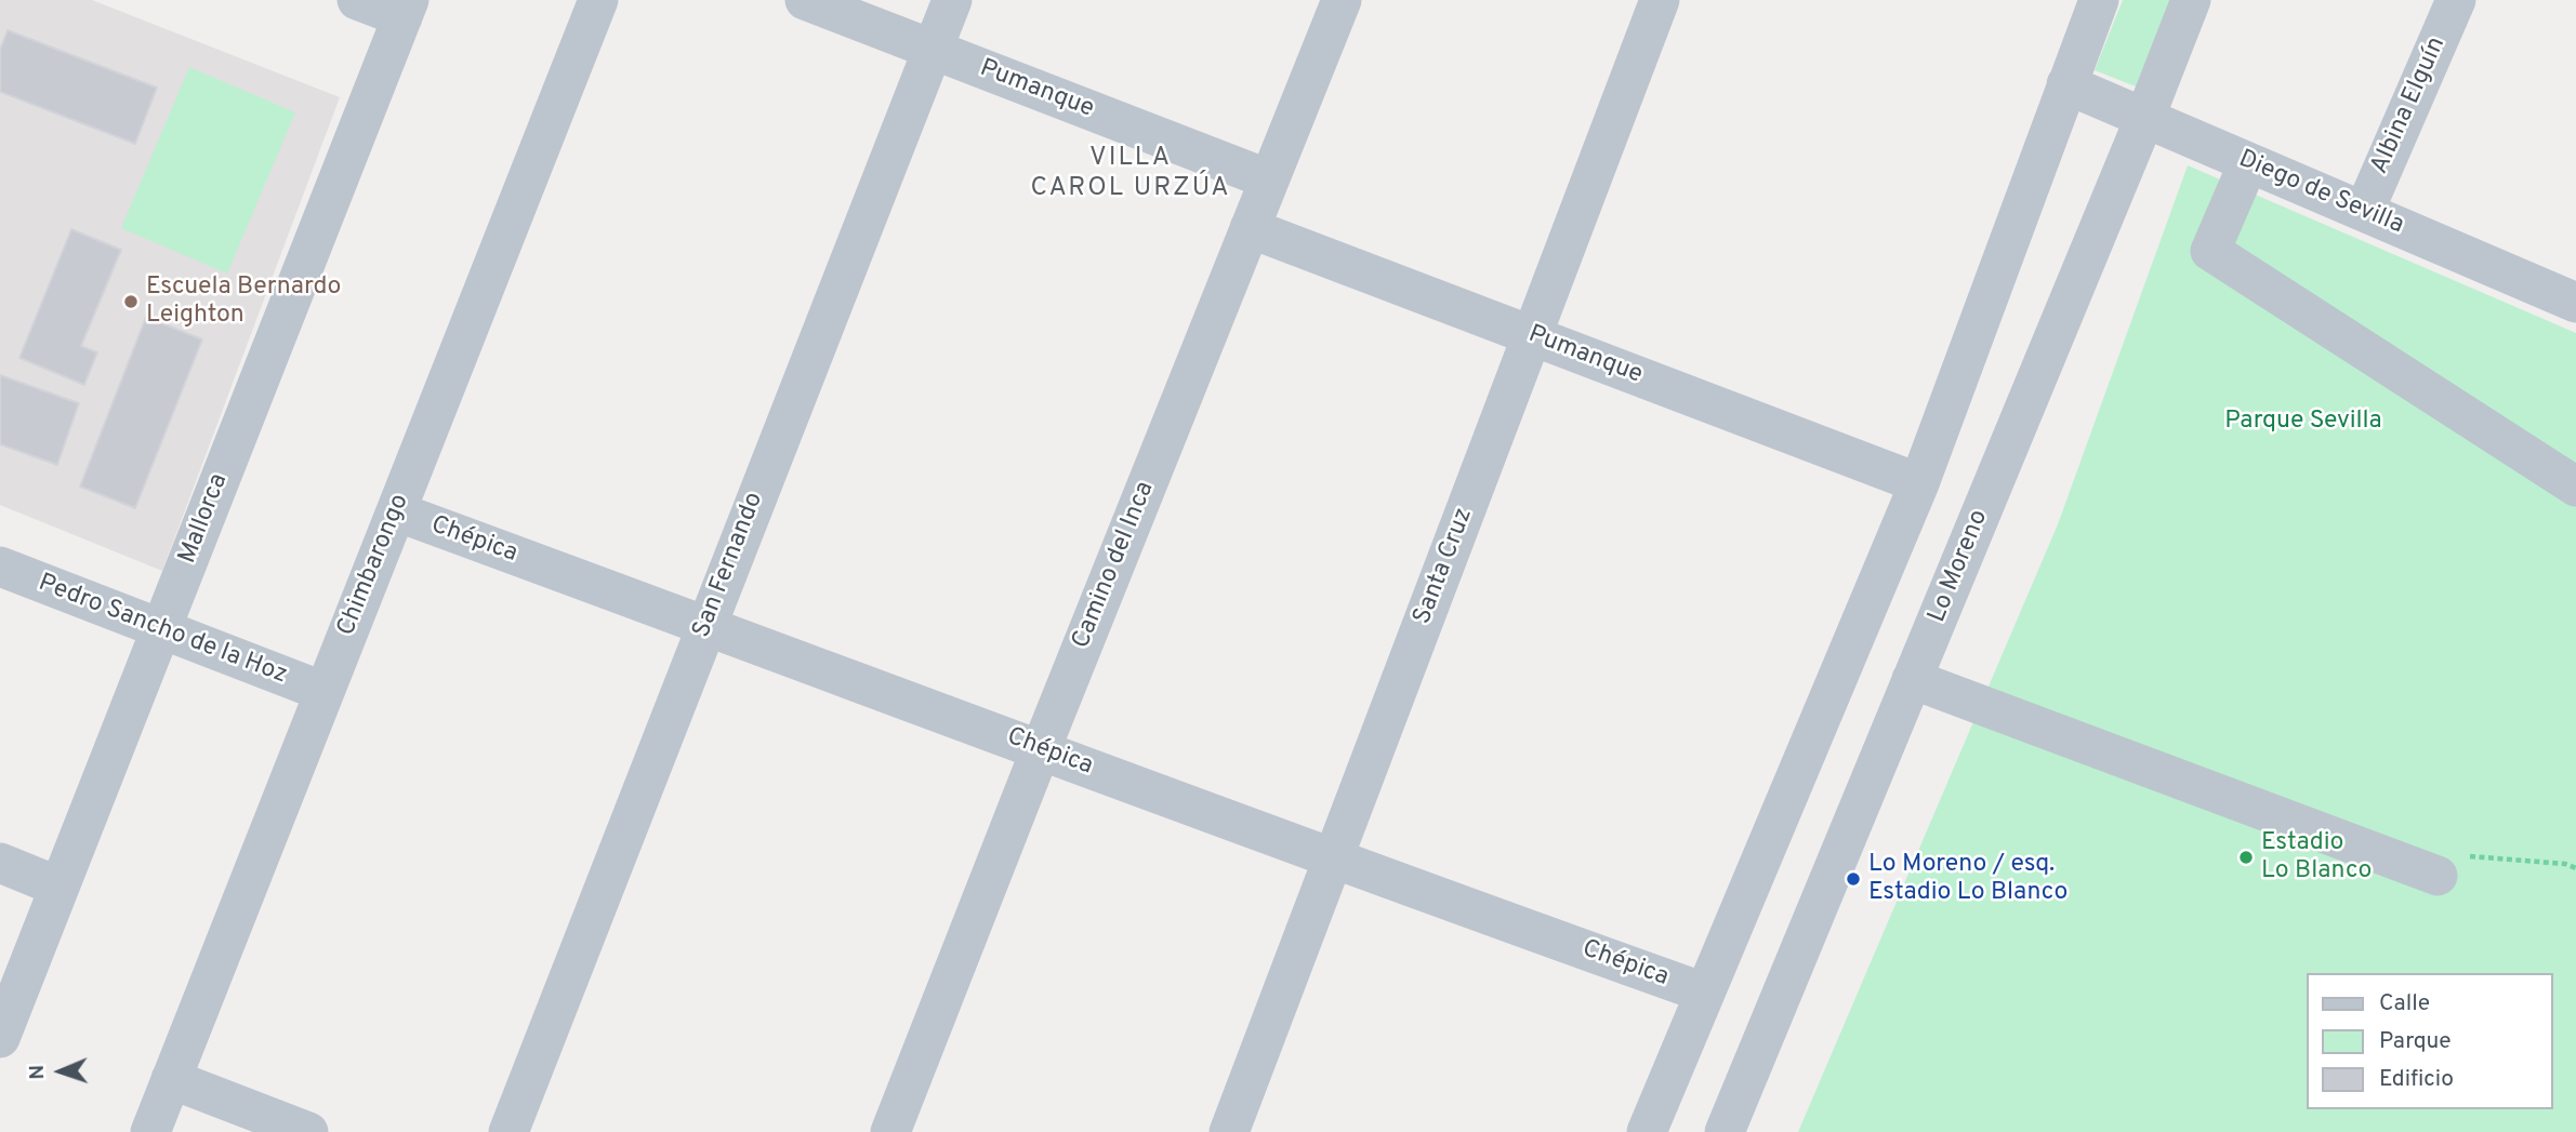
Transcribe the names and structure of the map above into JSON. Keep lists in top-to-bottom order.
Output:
{
  "streets": {
    "street": [
      "Pumanque",
      "Albina Elguín",
      "Diego de Sevilla",
      "Mallorca",
      "Chépica",
      "Chimbarongo",
      "San Fernando",
      "Camino del Inca",
      "Santa Cruz",
      "Lo Moreno",
      "Pedro Sancho de la Hoz"
    ]
  },
  "crossings": [
    ["Pumanque", "San Fernando"],
    ["Pumanque", "Camino del Inca"],
    ["Pumanque", "Santa Cruz"],
    ["Albina Elguín", "Diego de Sevilla"],
    ["Diego de Sevilla", "Lo Moreno"],
    ["Mallorca", "Pedro Sancho de la Hoz"],
    ["Chépica", "Chimbarongo"],
    ["Chépica", "San Fernando"],
    ["Chépica", "Camino del Inca"],
    ["Chépica", "Santa Cruz"],
    ["Chimbarongo", "Pedro Sancho de la Hoz"]
  ],
  "districts": ["VILLA CAROL URZÚA"],
  "parks": ["Parque Sevilla"],
  "places": ["Escuela Bernardo Leighton", "Estadio Lo Blanco", "Lo Moreno / esq. Estadio Lo Blanco"],
  "legend": ["Calle", "Parque", "Edificio"],
  "north": "left"
}
